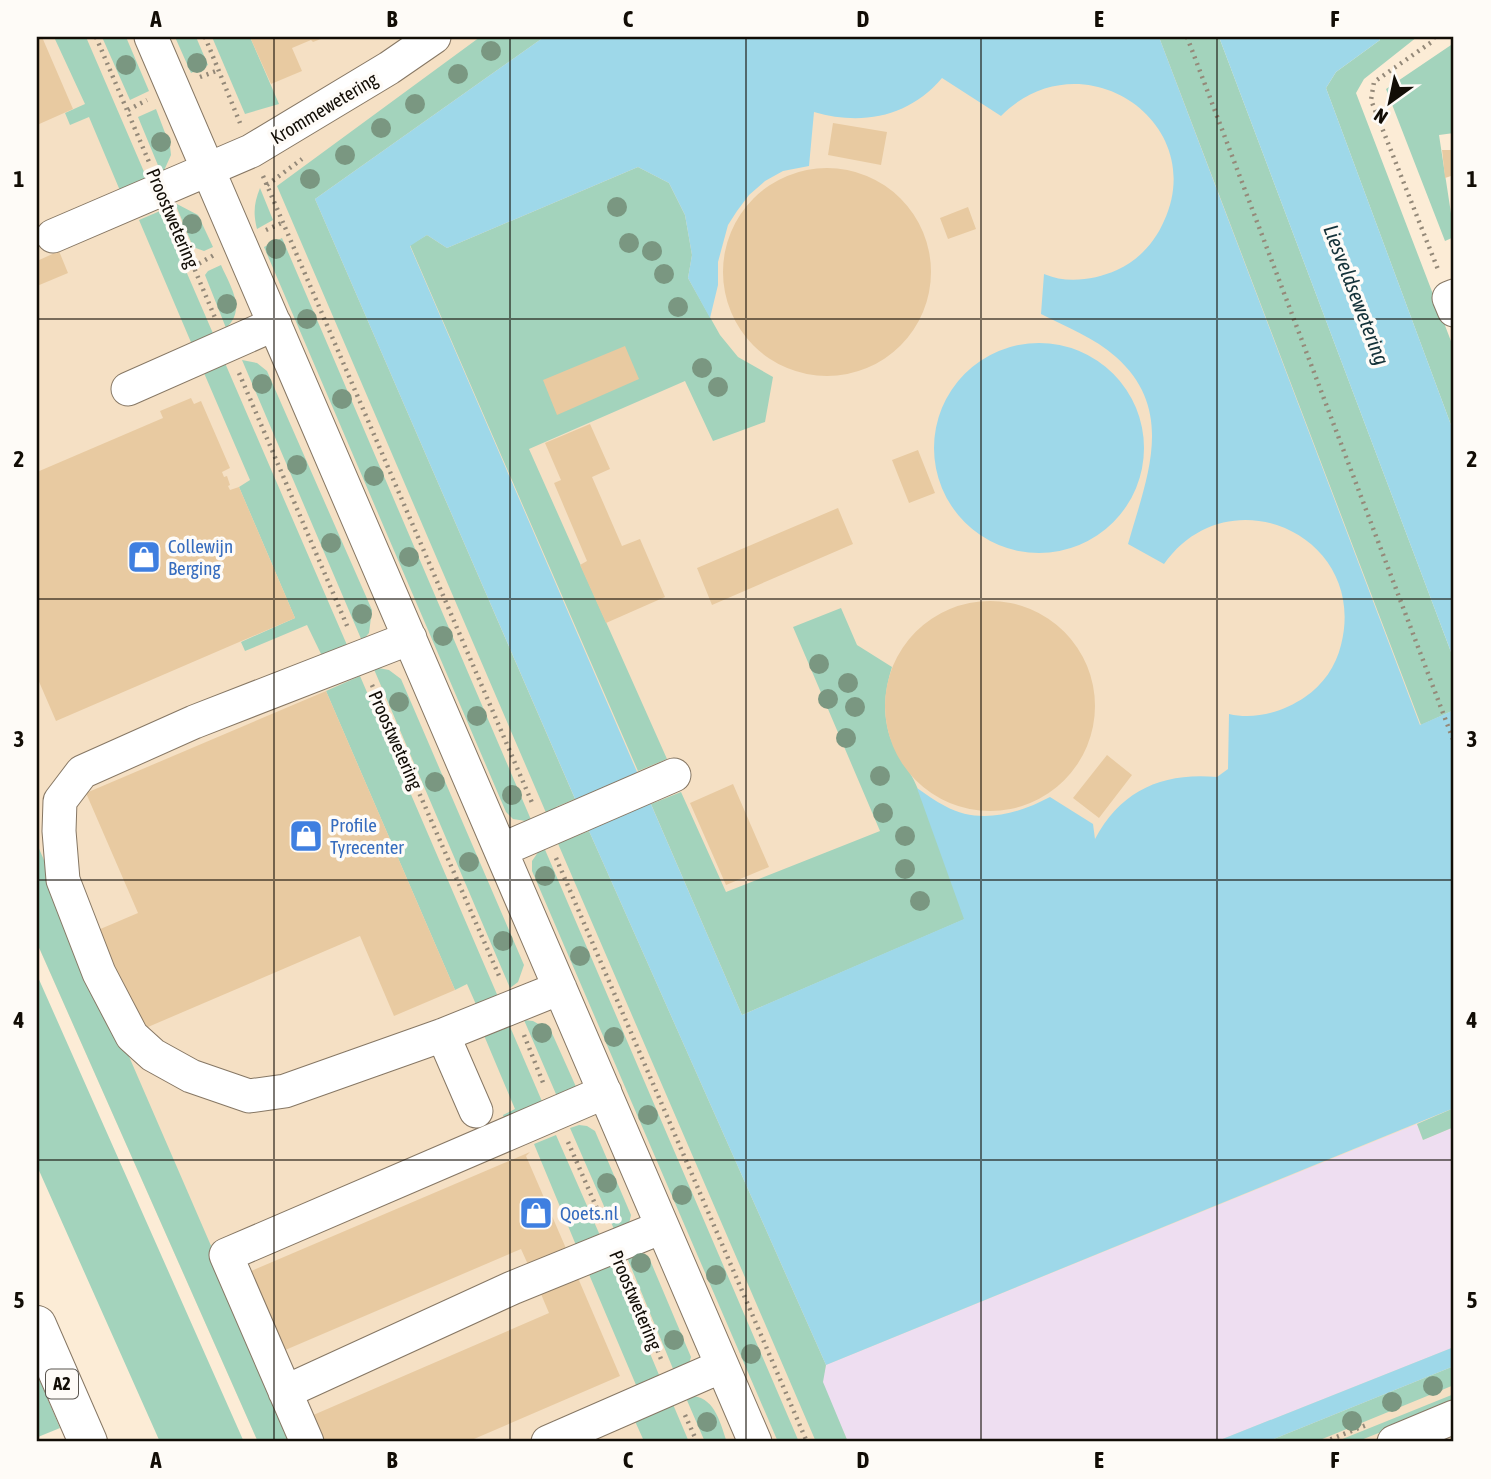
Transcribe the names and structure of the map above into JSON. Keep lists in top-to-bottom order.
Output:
{
  "streets": {
    "highway": ["A2"],
    "street": ["Krommewetering"],
    "path": ["Proostwetering"]
  },
  "crossings": [
    ["Krommewetering", "Proostwetering"]
  ],
  "water": ["Liesveldsewetering"],
  "places": {
    "shop": ["Collewijn Berging", "Profile Tyrecenter", "Qoets.nl"]
  },
  "north": "bottom left",
  "grid": {
    "columns": [
      "A",
      "B",
      "C",
      "D",
      "E",
      "F"
    ],
    "rows": [
      "1",
      "2",
      "3",
      "4",
      "5"
    ]
  }
}
